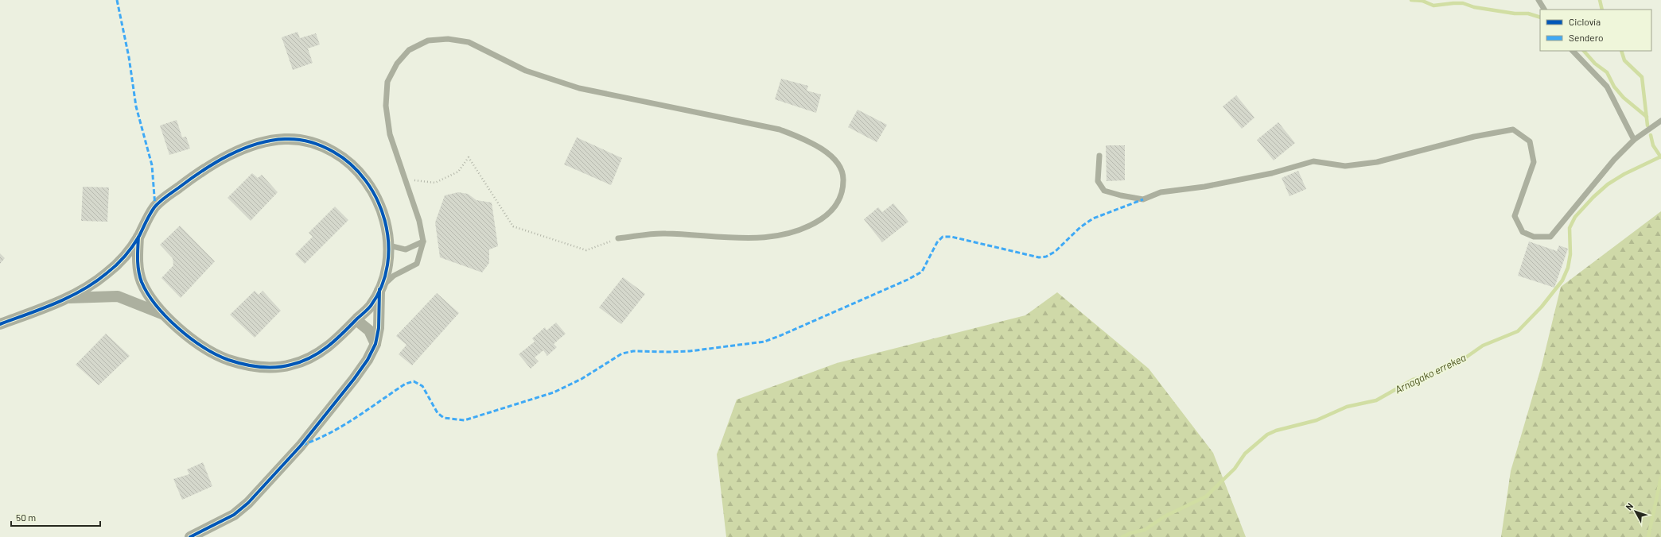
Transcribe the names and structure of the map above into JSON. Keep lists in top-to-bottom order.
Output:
{
  "water": ["Arnagako errekea"],
  "legend": ["Ciclovía", "Sendero"],
  "scale_bar": "50 m",
  "north": "top left"
}
